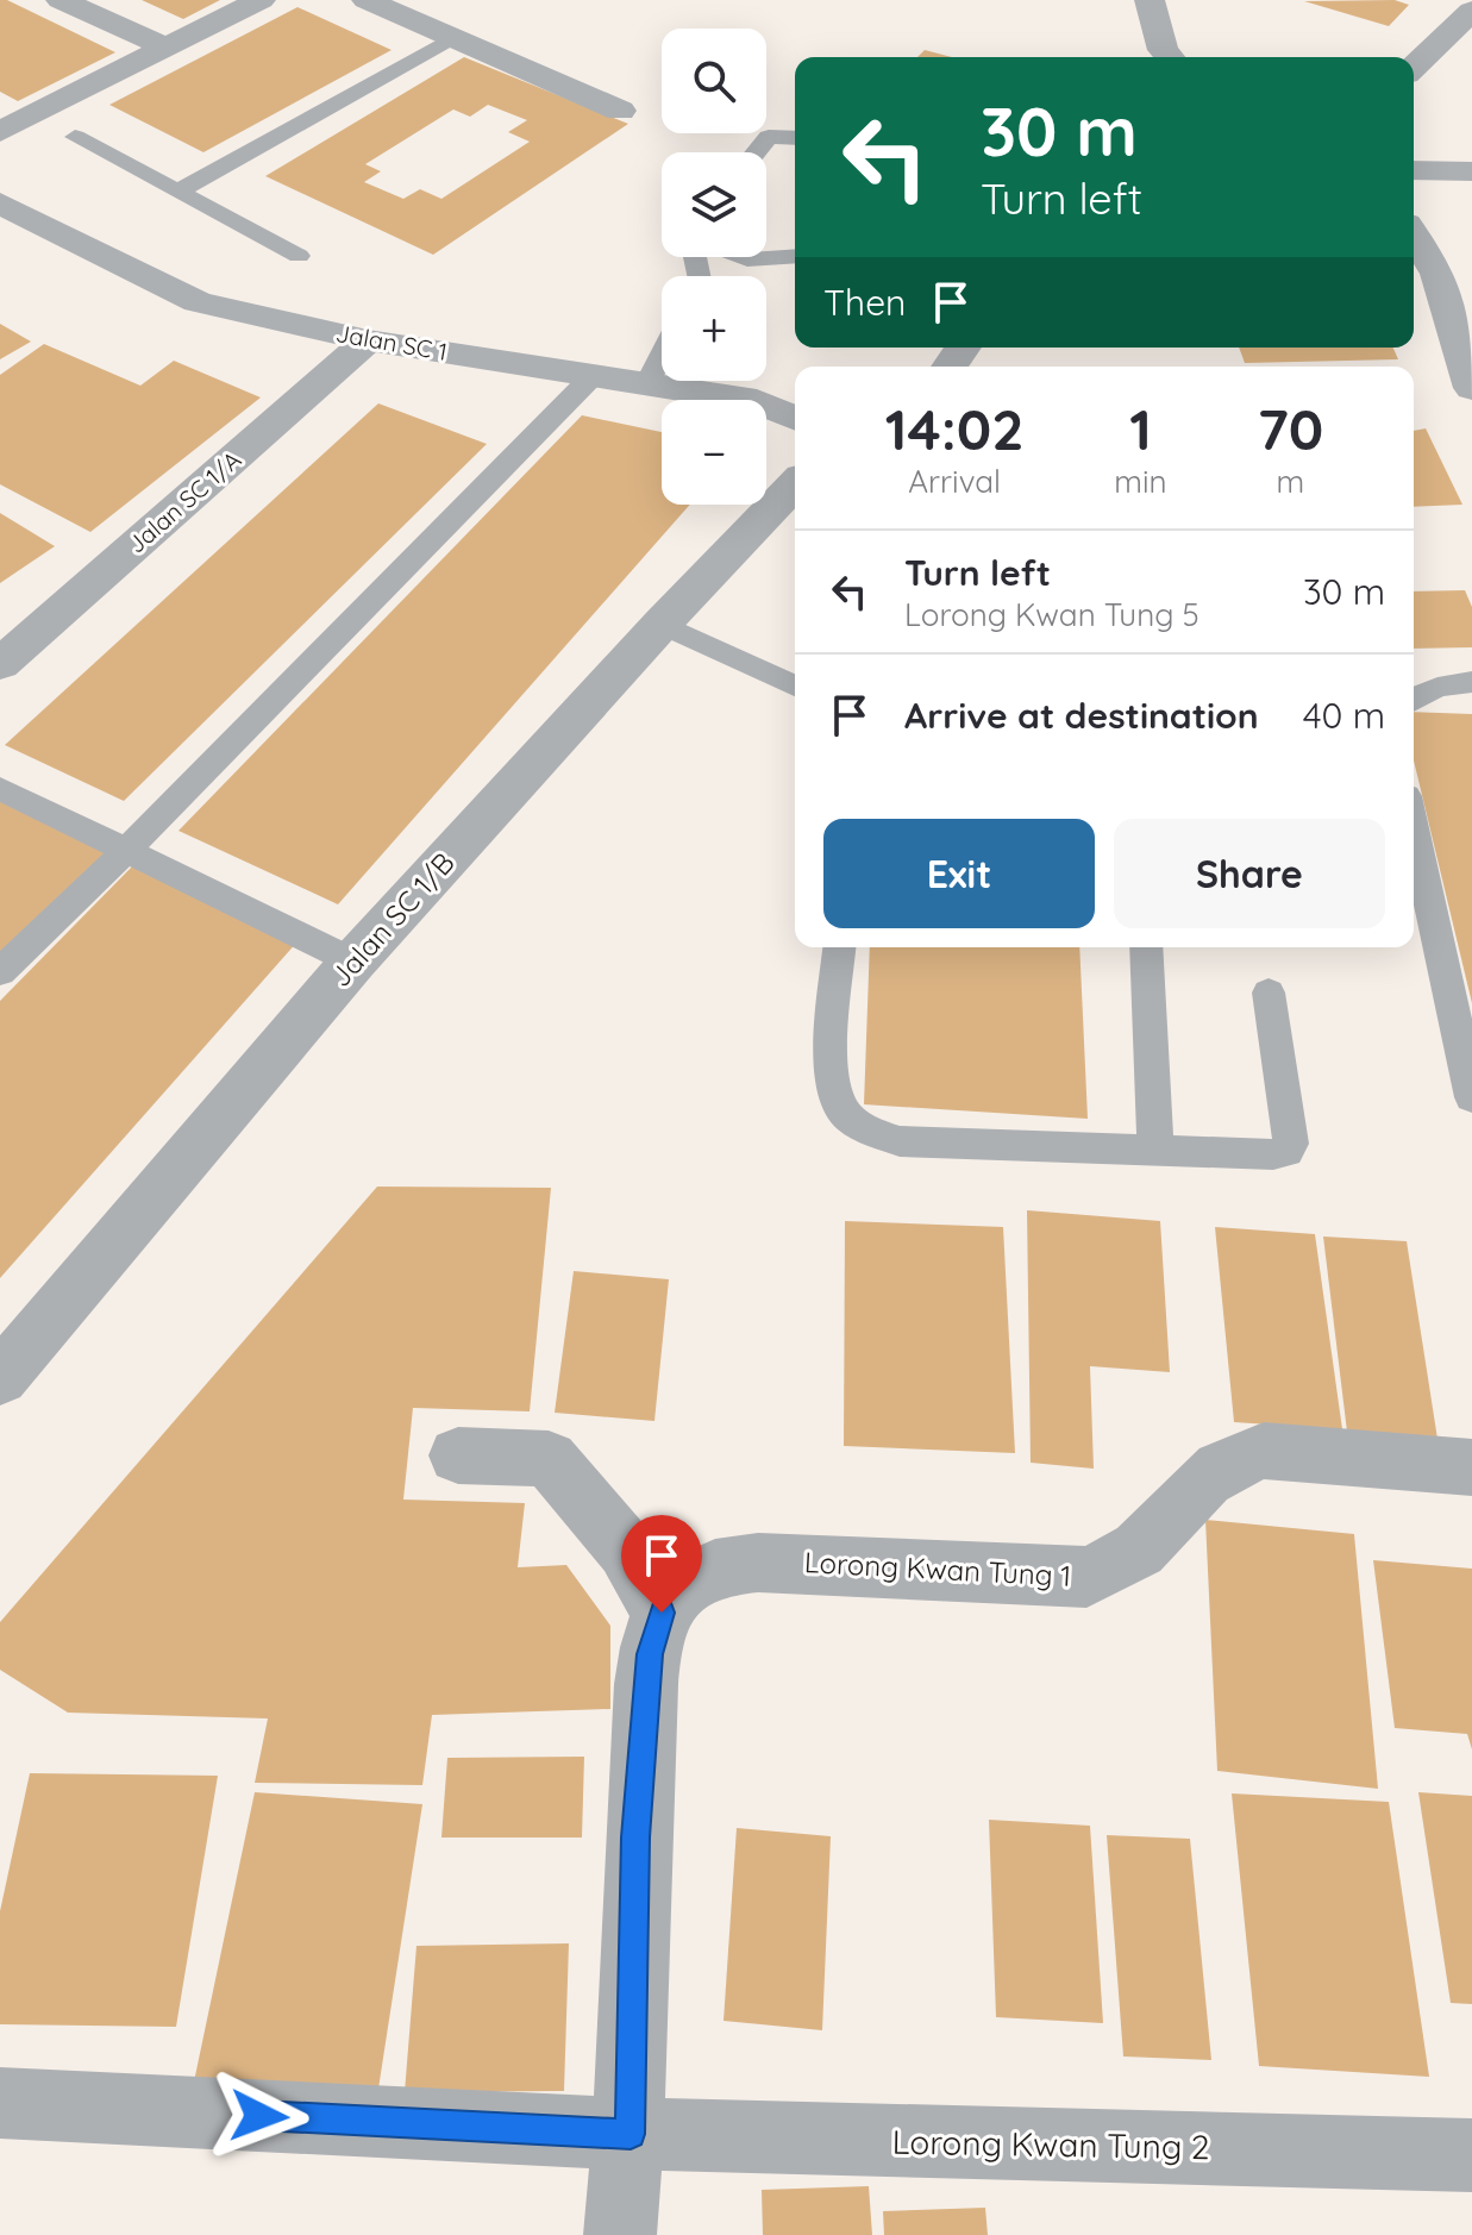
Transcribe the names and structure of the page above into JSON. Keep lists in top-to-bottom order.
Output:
{
  "streets": {
    "street": [
      "Jalan SC 1",
      "Jalan SC 1/A",
      "Jalan SC 1/B",
      "Lorong Kwan Tung 1",
      "Lorong Kwan Tung 2"
    ]
  },
  "crossings": [
    ["Jalan SC 1", "Jalan SC 1/A"]
  ],
  "page": {
    "map_buttons": ["+", "−"],
    "turn": ["30 m", "Turn left"],
    "then": "Then",
    "eta": [
      "14:02",
      "Arrival",
      "1",
      "min",
      "70",
      "m"
    ],
    "list": [
      {
        "name": "Turn left",
        "note": "Lorong Kwan Tung 5",
        "value": "30 m"
      },
      {
        "name": "Arrive at destination",
        "value": "40 m"
      }
    ],
    "buttons": ["Exit", "Share"]
  }
}
